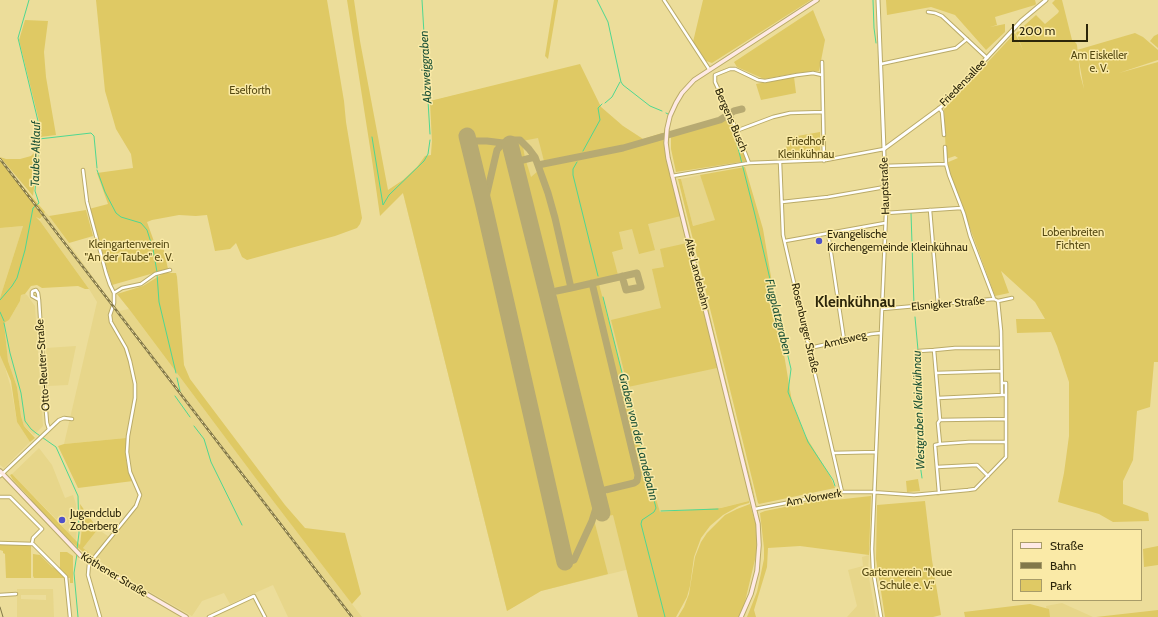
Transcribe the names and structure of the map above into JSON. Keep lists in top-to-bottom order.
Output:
{
  "streets": {
    "main road": ["Alte Landebahn", "Köthener Straße"],
    "street": [
      "Friedensallee",
      "Bergens Busch",
      "Hauptstraße",
      "Elsnigker Straße",
      "Rosenburger Straße",
      "Amtsweg",
      "Otto-Reuter-Straße",
      "Am Vorwerk"
    ]
  },
  "crossings": [
    ["Friedensallee", "Hauptstraße"],
    ["Hauptstraße", "Elsnigker Straße"],
    ["Hauptstraße", "Amtsweg"],
    ["Hauptstraße", "Am Vorwerk"],
    ["Alte Landebahn", "Am Vorwerk"],
    ["Rosenburger Straße", "Amtsweg"],
    ["Rosenburger Straße", "Am Vorwerk"]
  ],
  "districts": ["Kleinkühnau"],
  "water": [
    "Abzweiggraben",
    "Taube-Altlauf",
    "Flugplatzgraben",
    "Westgraben Kleinkühnau",
    "Graben von der Landebahn"
  ],
  "parks": [
    "Am Eiskeller e. V.",
    "Eselforth",
    "Friedhof Kleinkühnau",
    "Lobenbreiten Fichten",
    "Kleingartenverein \"An der Taube\" e. V.",
    "Gartenverein \"Neue Schule e. V.\""
  ],
  "places": ["Evangelische Kirchengemeinde Kleinkühnau", "Jugendclub Zoberberg"],
  "legend": ["Straße", "Bahn", "Park"],
  "scale_bar": "200 m"
}
